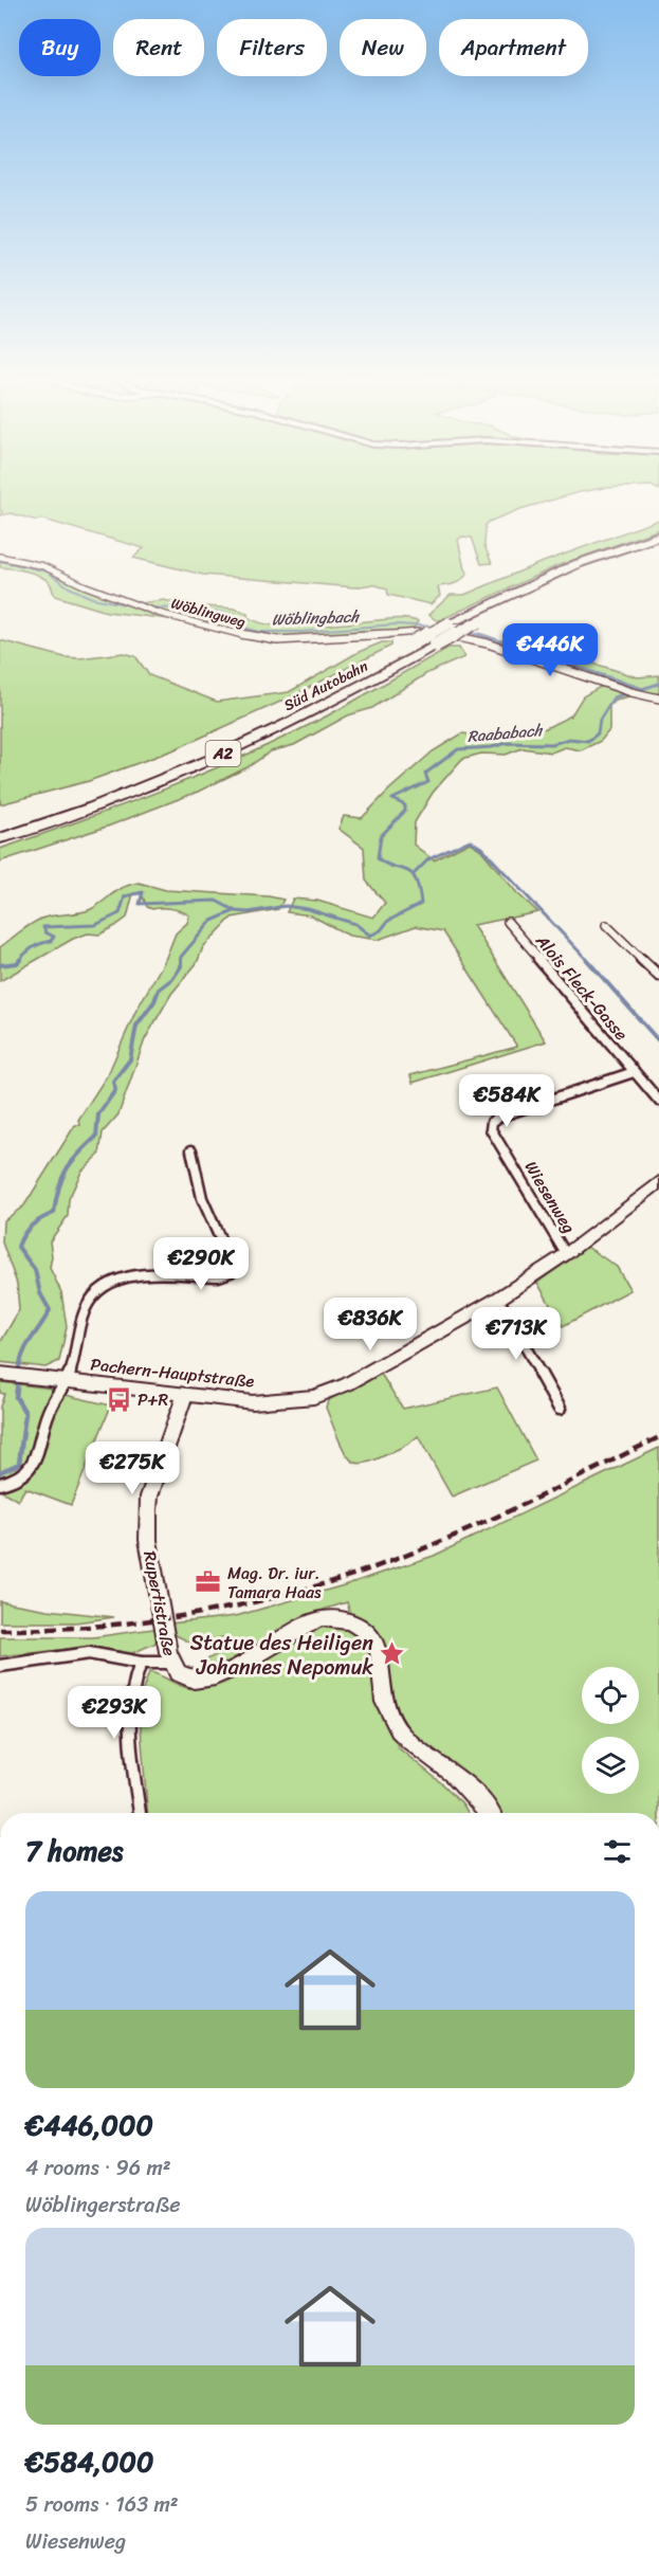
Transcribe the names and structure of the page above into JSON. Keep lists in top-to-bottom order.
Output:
{
  "streets": {
    "highway": ["Süd Autobahn", "A2"],
    "main road": ["Pachern-Hauptstraße", "Rupertistraße"],
    "street": ["Wöblingweg", "Alois Fleck-Gasse", "Wiesenweg"]
  },
  "crossings": [
    ["Wöblingweg", "Süd Autobahn"],
    ["Alois Fleck-Gasse", "Wiesenweg"],
    ["Wiesenweg", "Pachern-Hauptstraße"],
    ["Pachern-Hauptstraße", "Rupertistraße"]
  ],
  "water": ["Wöblingbach", "Raababach"],
  "places": {
    "bus stop": ["P+R"],
    "office": ["Mag. Dr. iur. Tamara Haas"],
    "place": ["Statue des Heiligen Johannes Nepomuk"]
  },
  "page": {
    "chip": [
      "Buy",
      "Rent",
      "Filters",
      "New",
      "Apartment"
    ],
    "price": [
      "€446K",
      "€584K",
      "€290K",
      "€836K",
      "€713K",
      "€275K",
      "€293K"
    ],
    "heading": "7 homes",
    "list": [
      {
        "name": "€446,000",
        "note": "4 rooms · 96 m² · Wöblingerstraße"
      },
      {
        "name": "€584,000",
        "note": "5 rooms · 163 m² · Wiesenweg"
      }
    ]
  }
}
